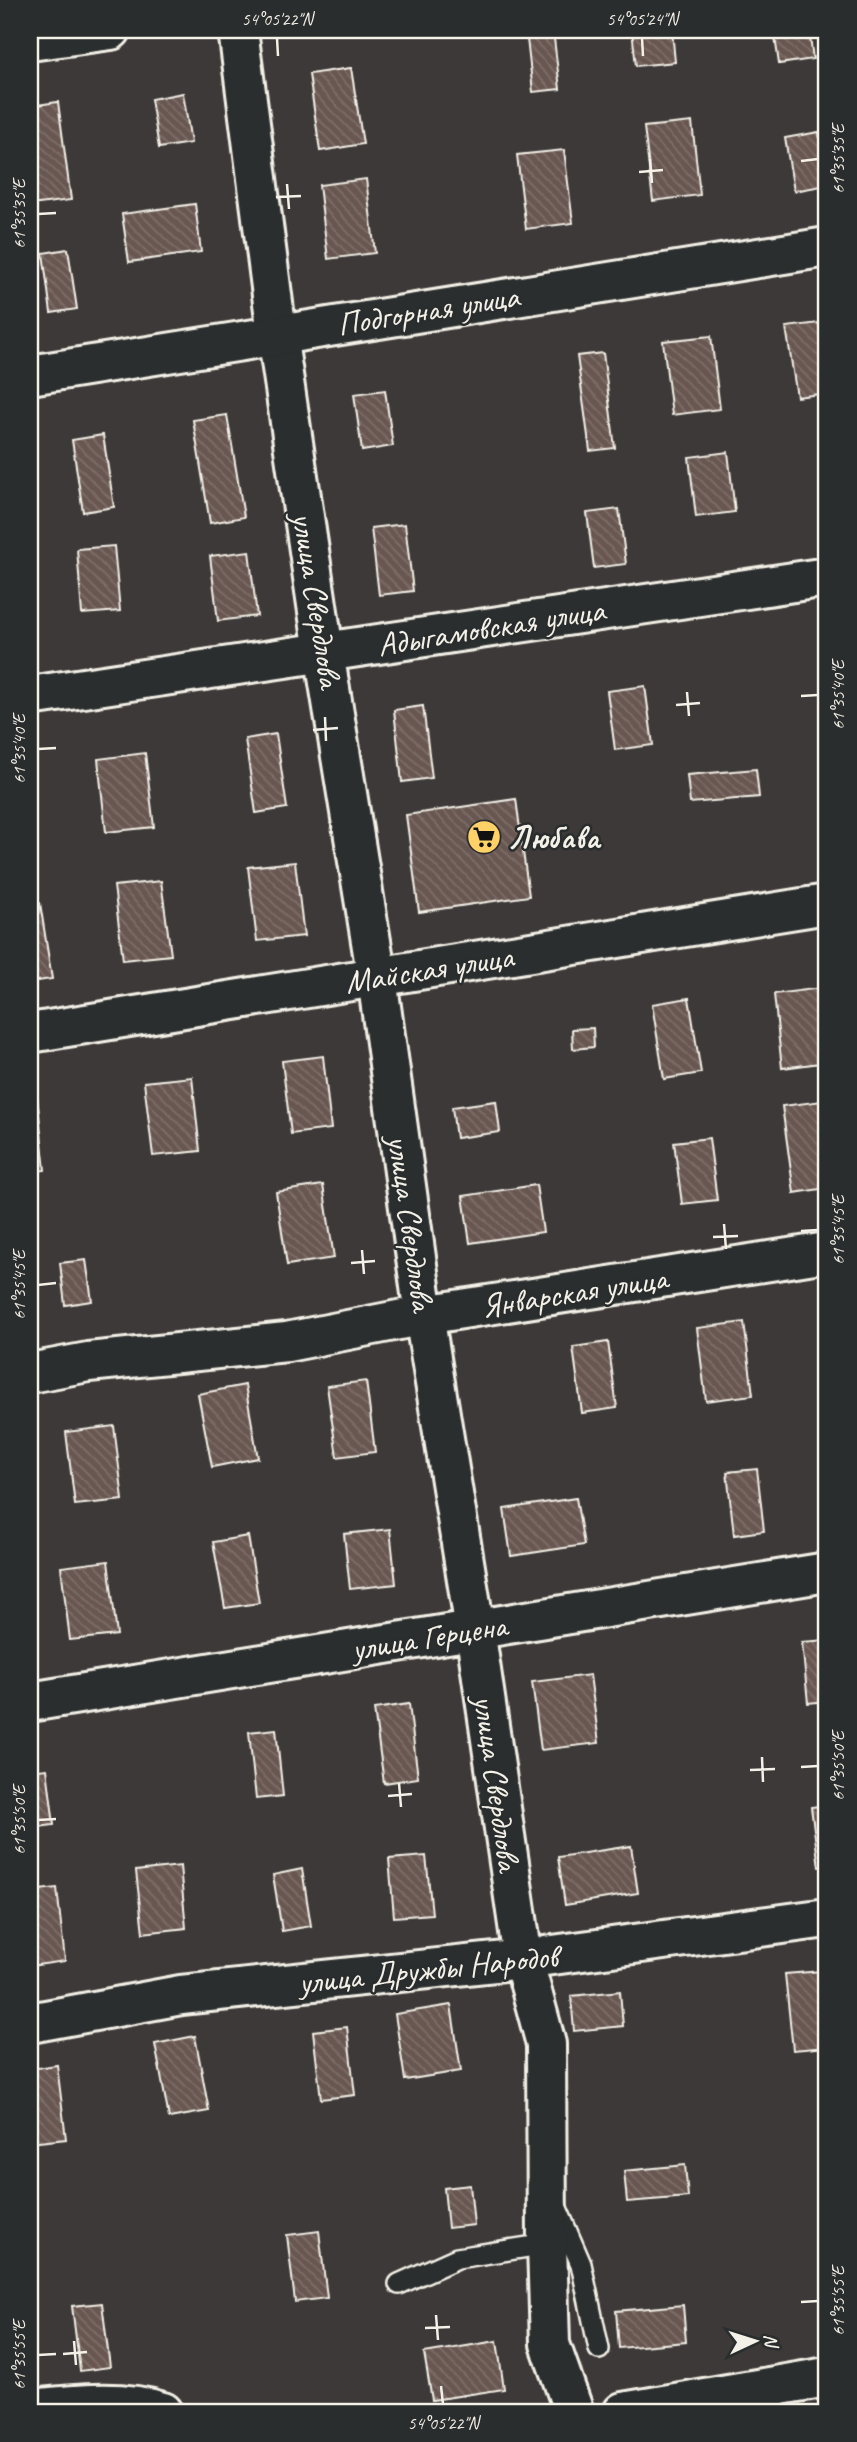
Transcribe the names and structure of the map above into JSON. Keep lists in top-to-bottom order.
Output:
{
  "streets": {
    "street": [
      "Подгорная улица",
      "улица Свердлова",
      "Адыгамовская улица",
      "Майская улица",
      "Январская улица",
      "улица Герцена",
      "улица Дружбы Народов"
    ]
  },
  "crossings": [
    ["Подгорная улица", "улица Свердлова"],
    ["улица Свердлова", "Адыгамовская улица"],
    ["улица Свердлова", "Майская улица"],
    ["улица Свердлова", "Январская улица"],
    ["улица Свердлова", "улица Герцена"],
    ["улица Свердлова", "улица Дружбы Народов"]
  ],
  "places": {
    "supermarket": ["Любава"]
  },
  "north": "right",
  "coordinates": [
    "54°05'22\"N",
    "54°05'24\"N",
    "61°35'35\"E",
    "61°35'40\"E",
    "61°35'45\"E",
    "61°35'50\"E",
    "61°35'55\"E"
  ]
}
